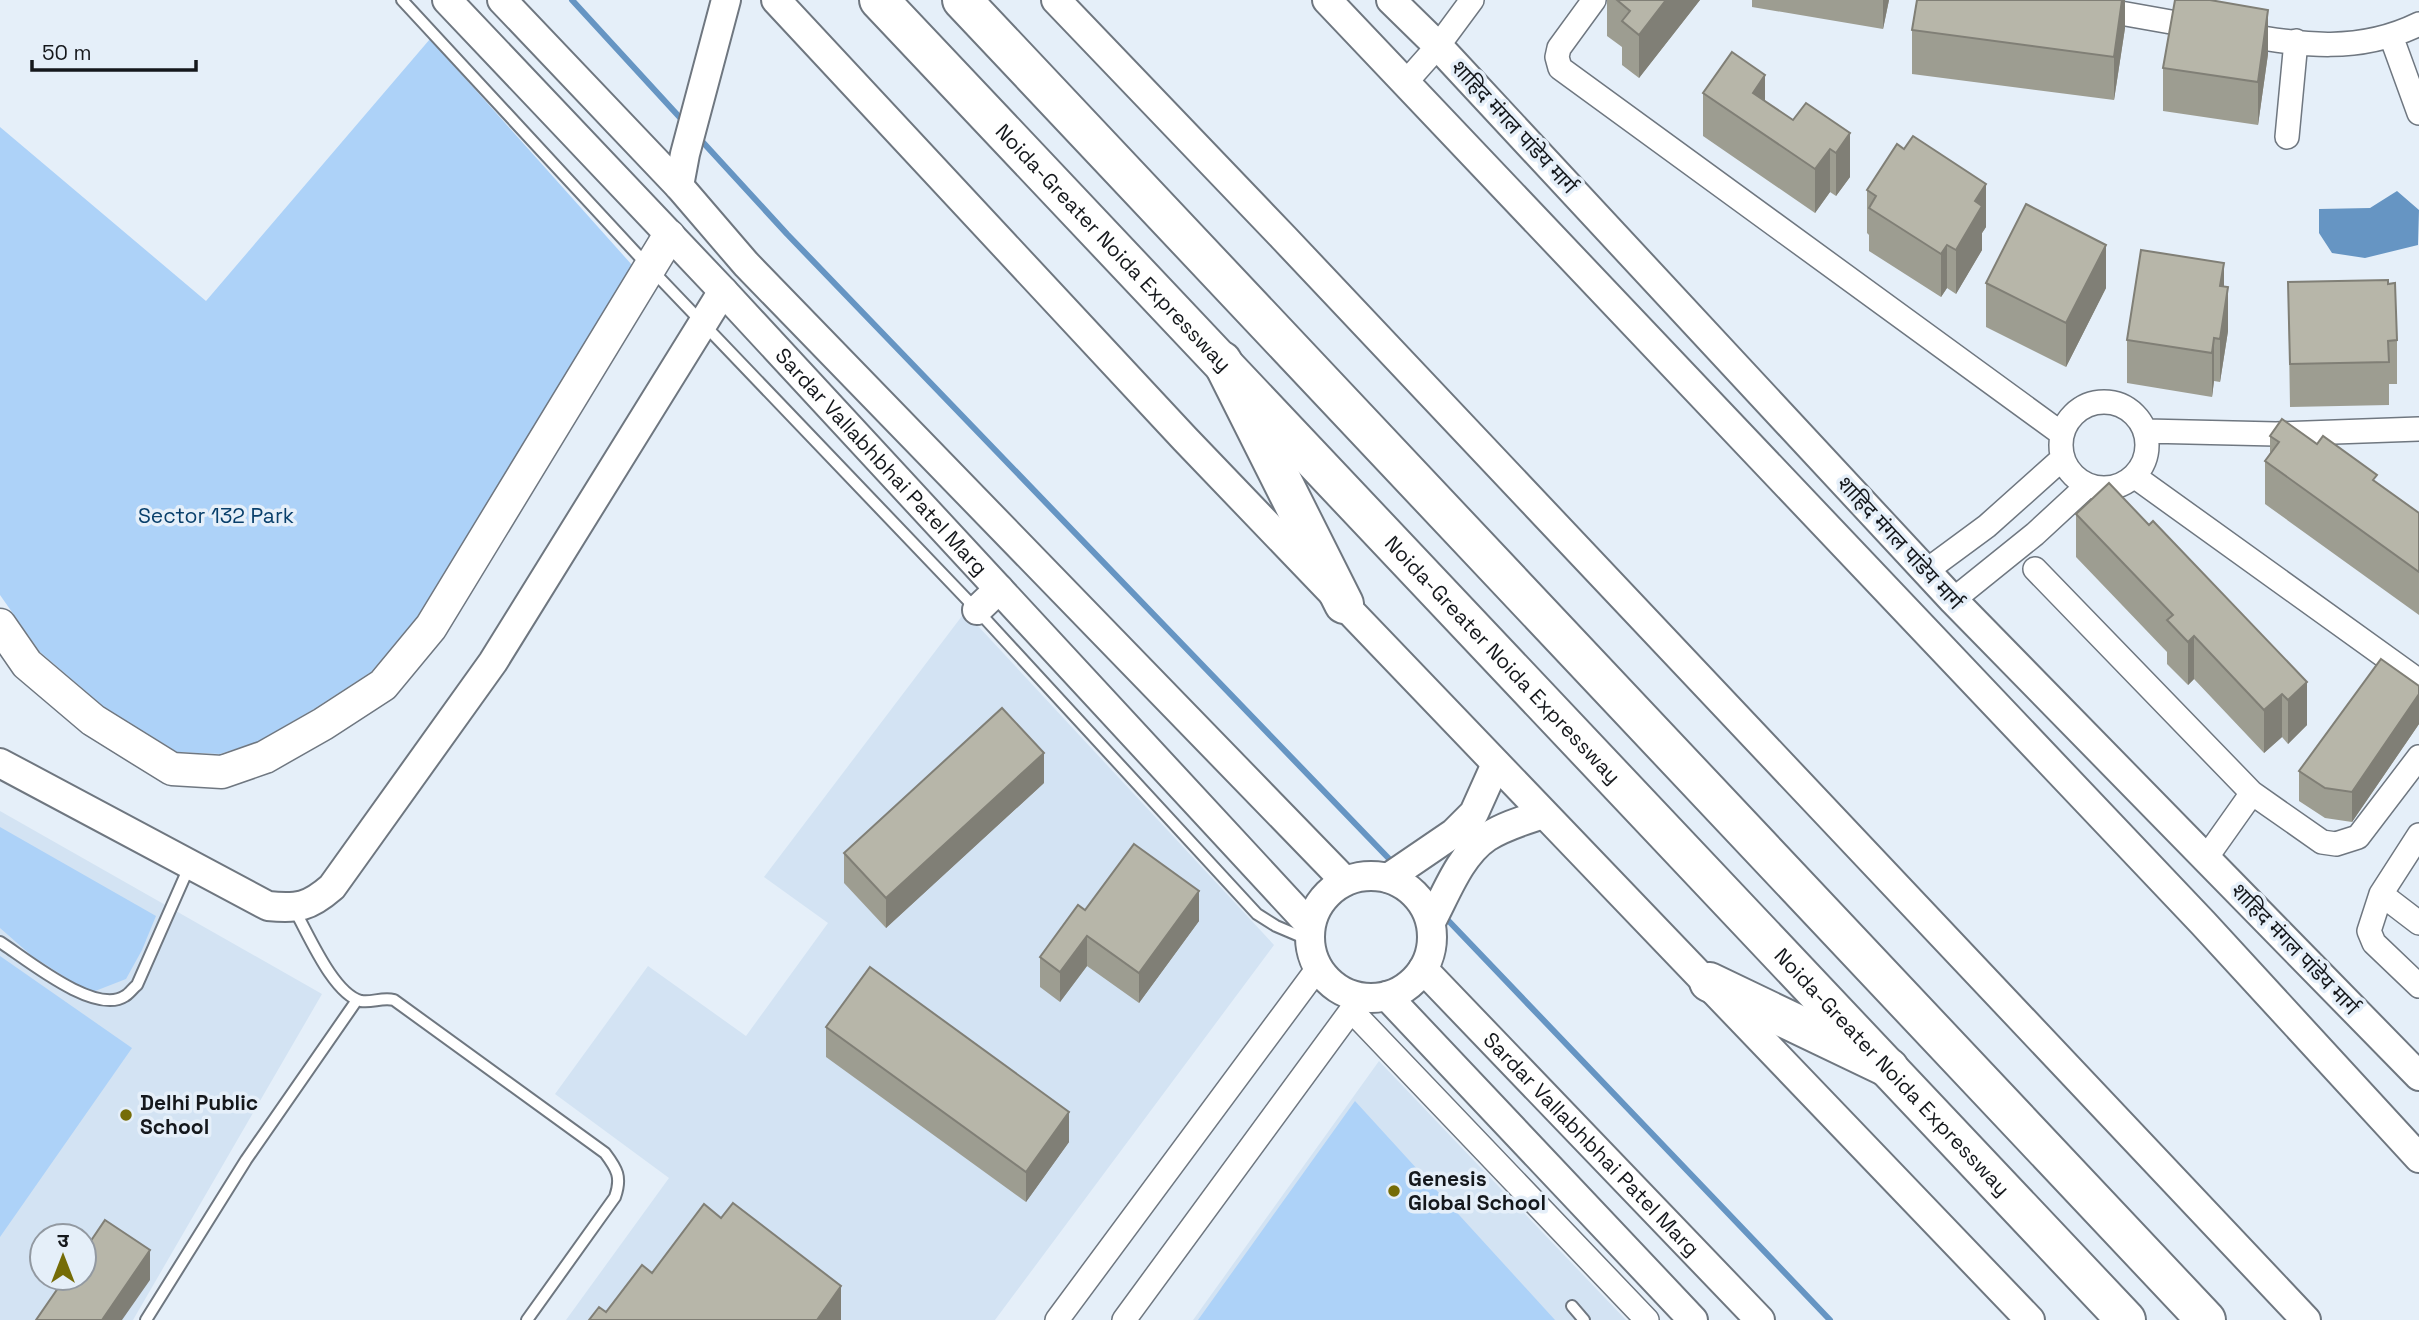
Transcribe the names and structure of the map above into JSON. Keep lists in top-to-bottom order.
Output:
{
  "streets": {
    "highway": ["Noida-Greater Noida Expressway"],
    "street": ["शाहिद मंगल पांडेय मार्ग", "Sardar Vallabhbhai Patel Marg"]
  },
  "parks": ["Sector 132 Park"],
  "places": ["Delhi Public School", "Genesis Global School"],
  "scale_bar": "50 m",
  "north": "top"
}
